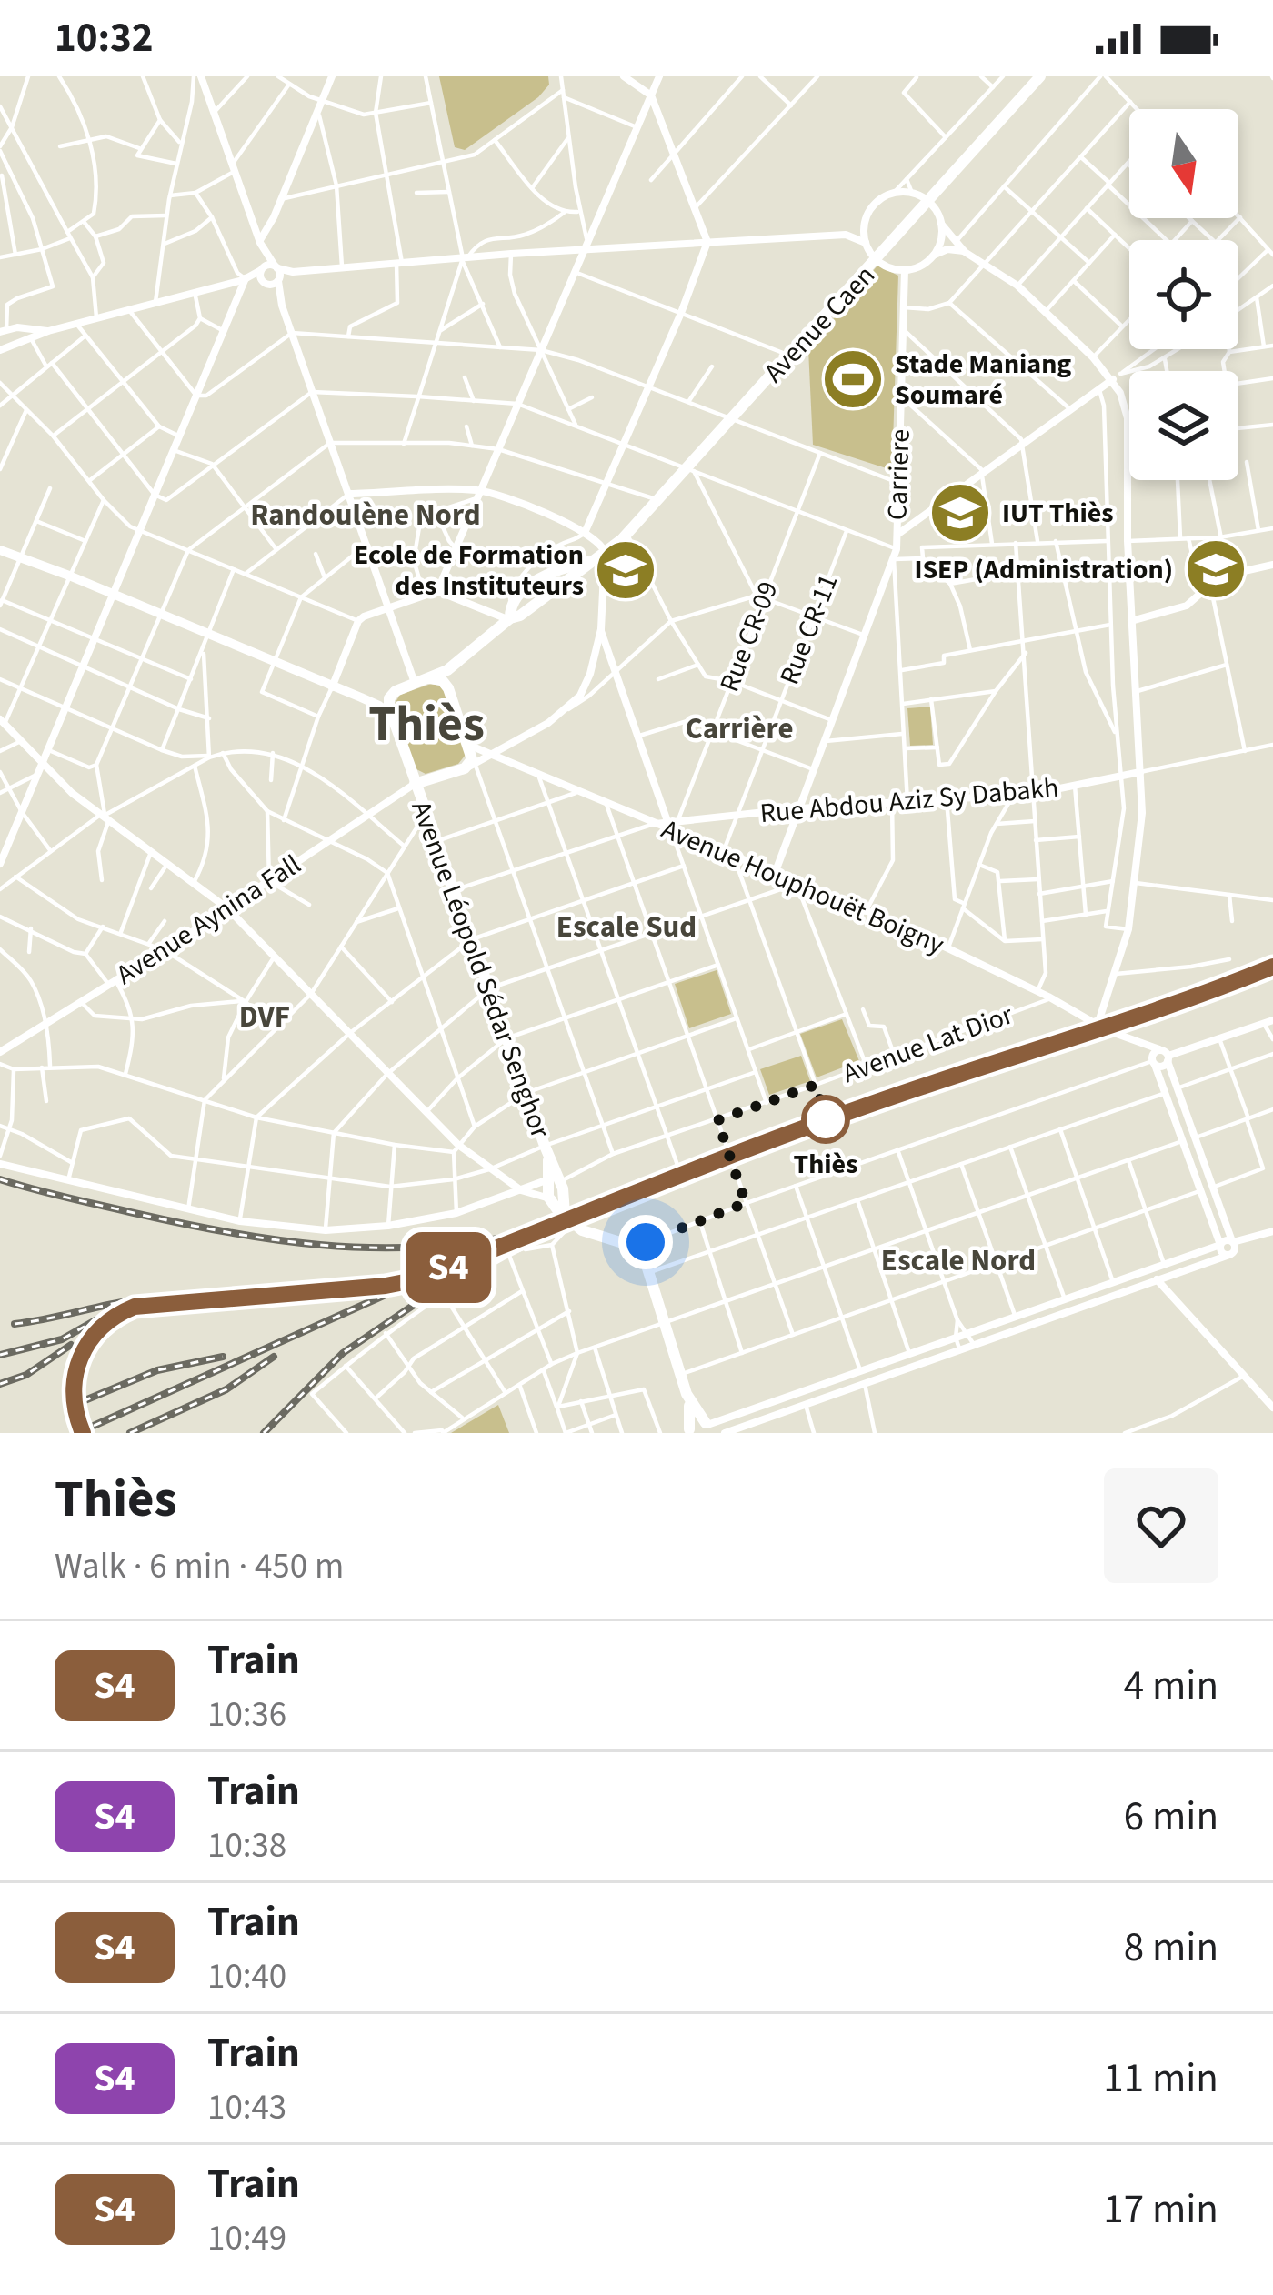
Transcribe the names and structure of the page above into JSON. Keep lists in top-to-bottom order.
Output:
{
  "streets": {
    "highway": ["Avenue Caen", "Avenue Léopold Sédar Senghor"],
    "main road": [
      "Carriere",
      "Rue Abdou Aziz Sy Dabakh",
      "Avenue Houphouët Boigny",
      "Avenue Aynina Fall"
    ],
    "street": ["Rue CR-11", "Rue CR-09", "Avenue Lat Dior"]
  },
  "crossings": [
    ["Carriere", "Rue Abdou Aziz Sy Dabakh"],
    ["Carriere", "Avenue Houphouët Boigny"],
    ["Rue CR-11", "Rue Abdou Aziz Sy Dabakh"],
    ["Rue CR-11", "Avenue Houphouët Boigny"],
    ["Rue CR-09", "Rue Abdou Aziz Sy Dabakh"],
    ["Rue Abdou Aziz Sy Dabakh", "Avenue Houphouët Boigny"],
    ["Avenue Houphouët Boigny", "Avenue Lat Dior"],
    ["Avenue Aynina Fall", "Avenue Léopold Sédar Senghor"],
    ["Avenue Léopold Sédar Senghor", "Avenue Lat Dior"]
  ],
  "districts": [
    "Randoulène Nord",
    "Thiès",
    "Carrière",
    "Escale Sud",
    "DVF",
    "Escale Nord"
  ],
  "places": {
    "sports": ["Stade Maniang Soumaré"],
    "school or university": ["IUT Thiès", "ISEP (Administration)", "Ecole de Formation des Instituteurs"],
    "other": ["Thiès"]
  },
  "north": "bottom",
  "page": {
    "status": "10:32",
    "on_map": "S4",
    "heading": ["Thiès", "Walk · 6 min · 450 m"],
    "list": [
      {
        "mark": "S4",
        "name": "Train",
        "note": "10:36",
        "value": "4 min"
      },
      {
        "mark": "S4",
        "name": "Train",
        "note": "10:38",
        "value": "6 min"
      },
      {
        "mark": "S4",
        "name": "Train",
        "note": "10:40",
        "value": "8 min"
      },
      {
        "mark": "S4",
        "name": "Train",
        "note": "10:43",
        "value": "11 min"
      },
      {
        "mark": "S4",
        "name": "Train",
        "note": "10:49",
        "value": "17 min"
      }
    ]
  }
}
